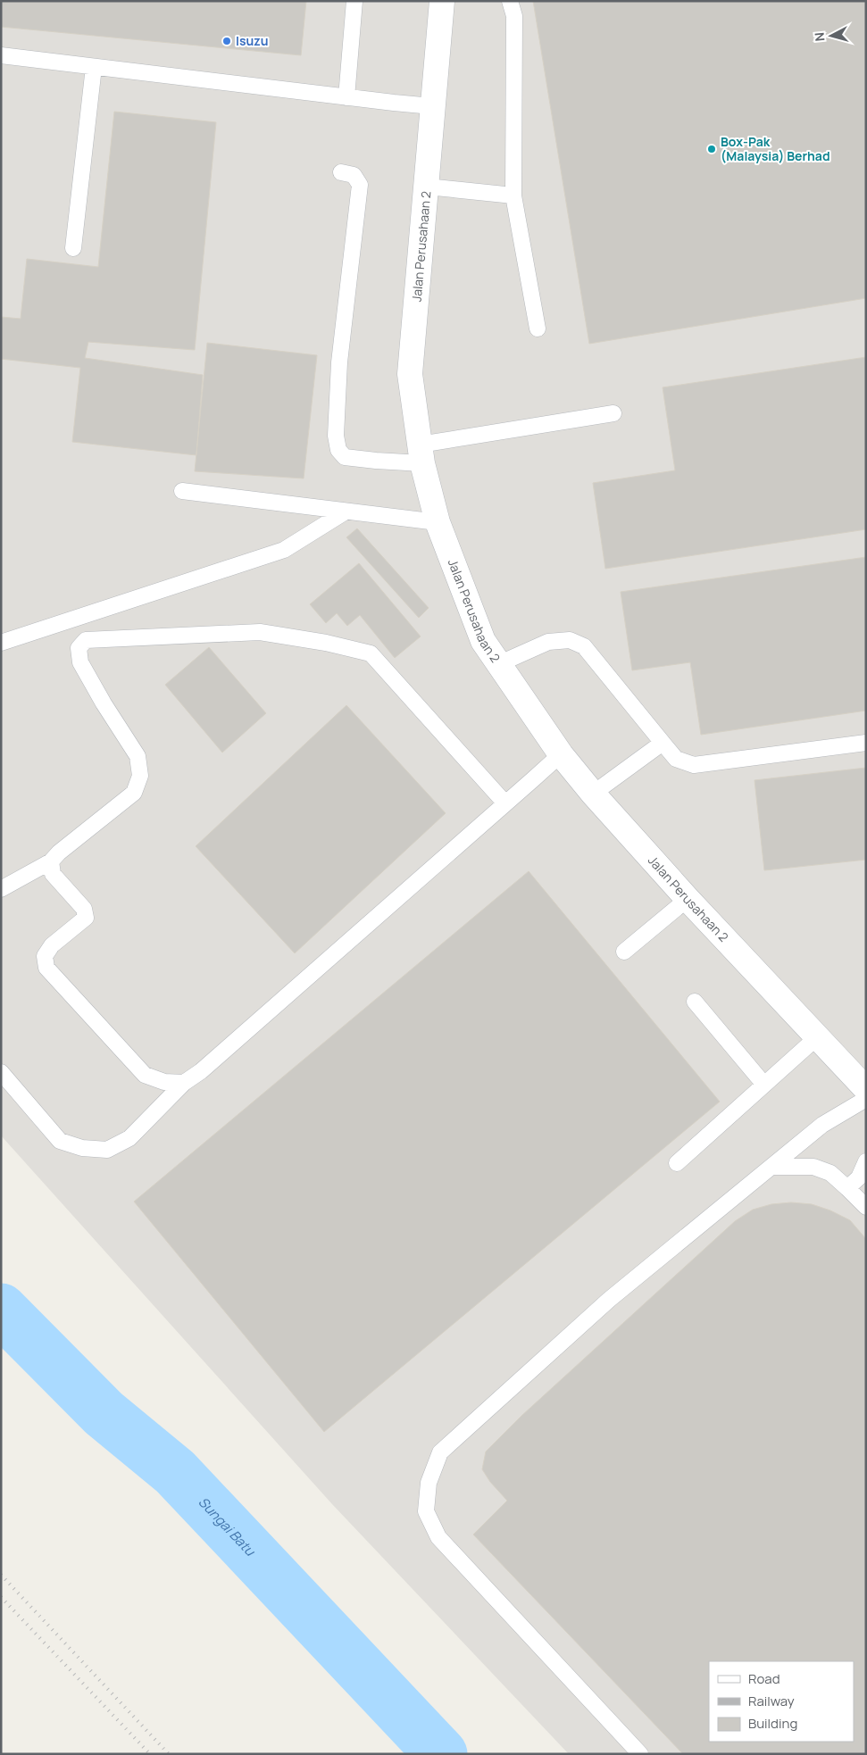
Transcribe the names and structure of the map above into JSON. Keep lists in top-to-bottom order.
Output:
{
  "streets": {
    "street": ["Jalan Perusahaan 2"]
  },
  "water": ["Sungai Batu"],
  "places": ["Isuzu", "Box-Pak (Malaysia) Berhad"],
  "legend": ["Road", "Railway", "Building"],
  "north": "left"
}
